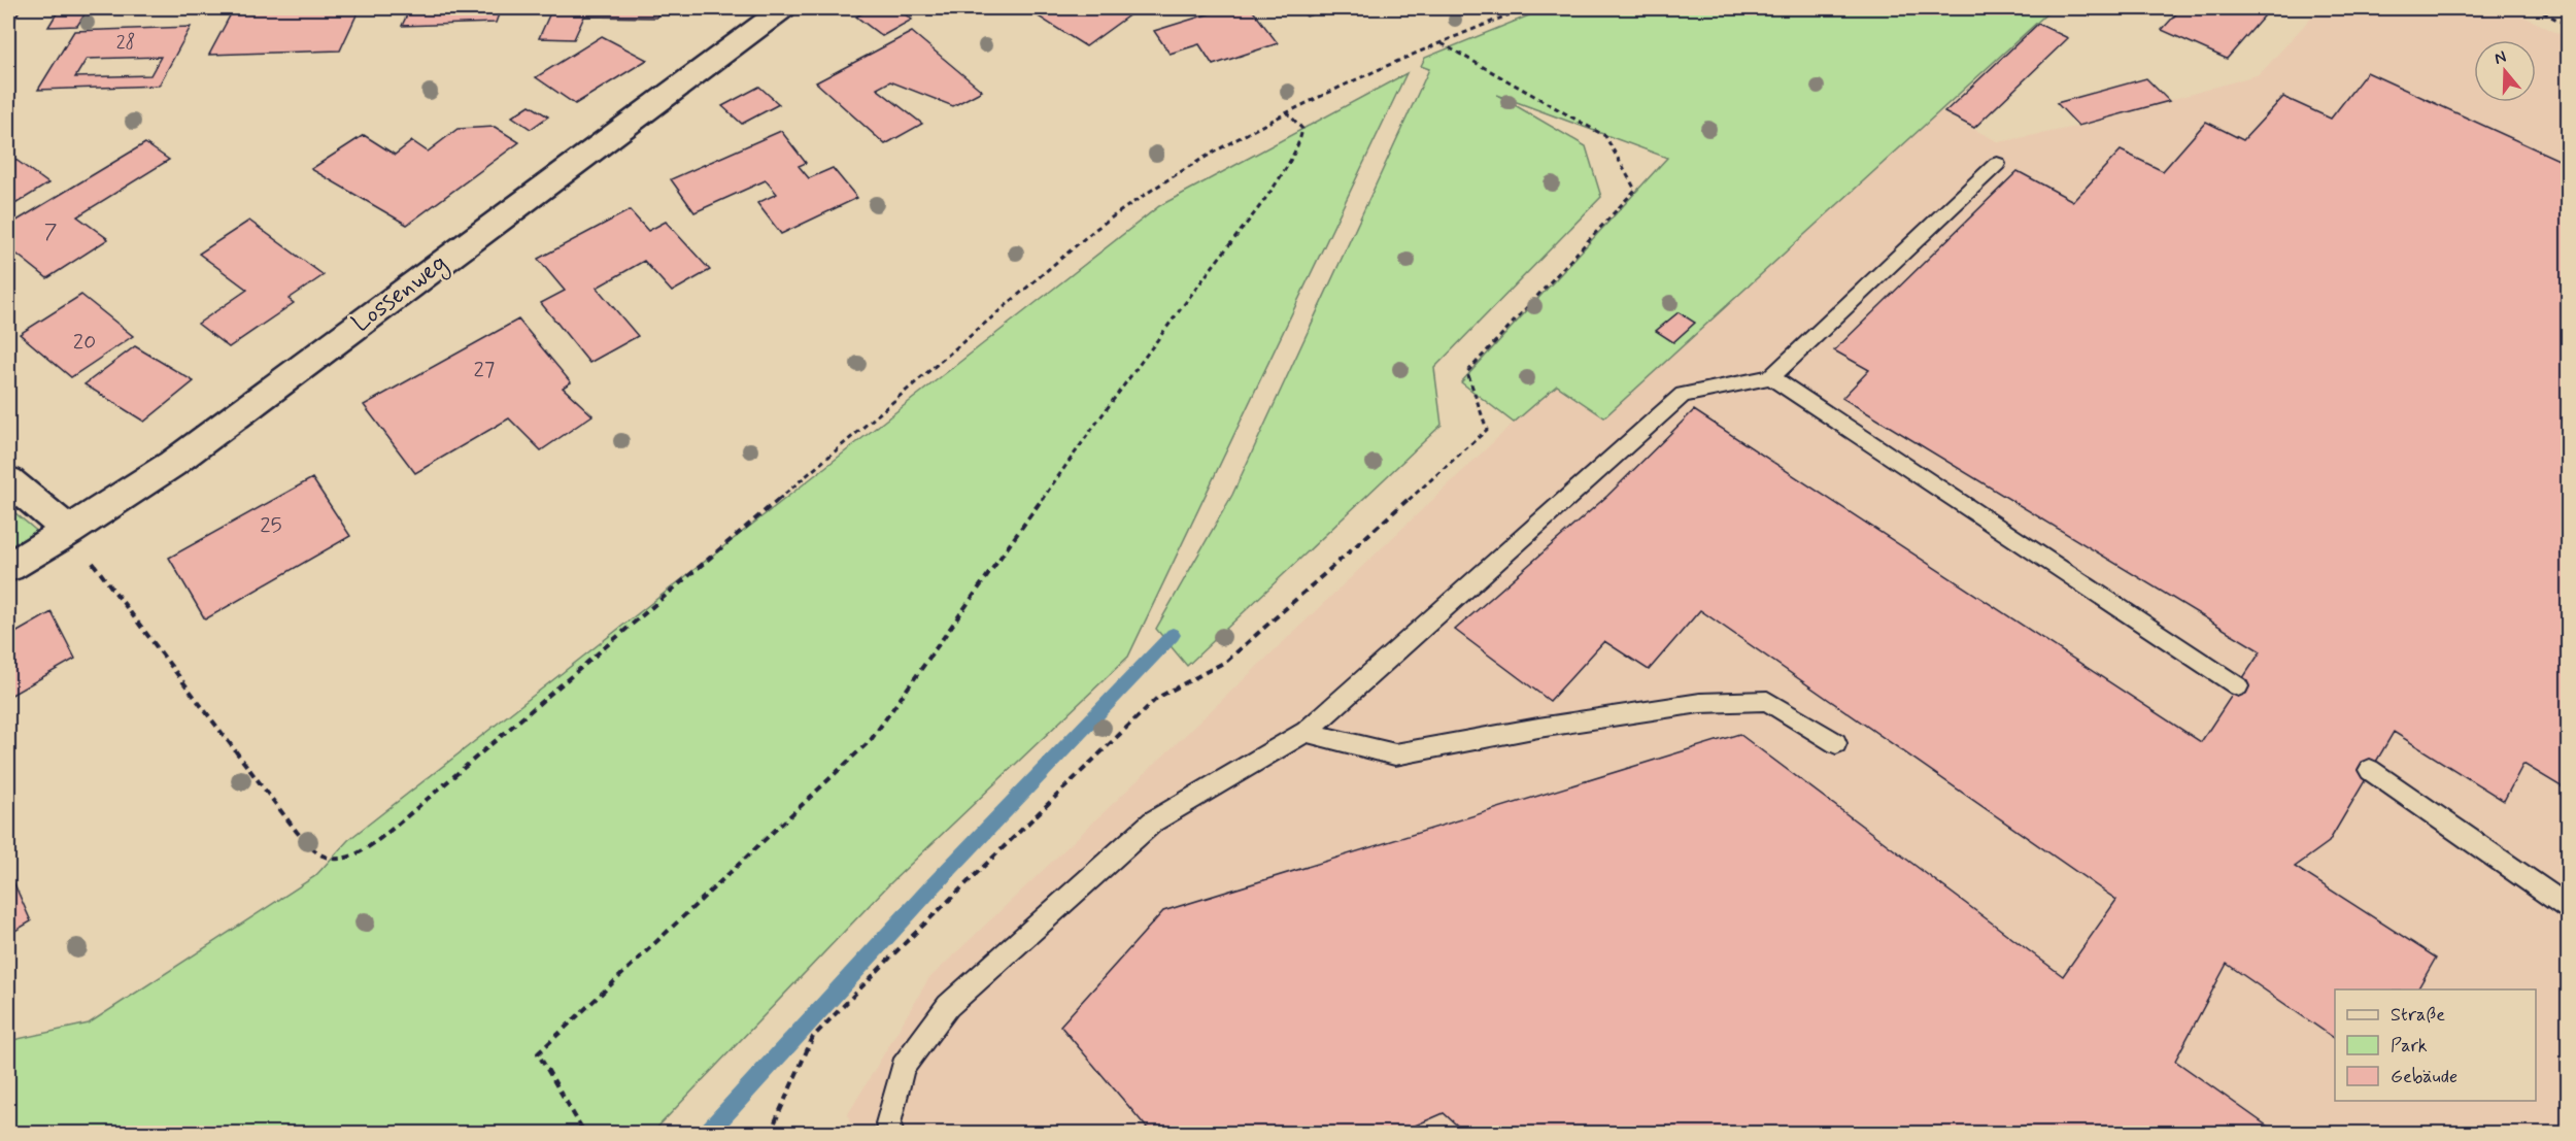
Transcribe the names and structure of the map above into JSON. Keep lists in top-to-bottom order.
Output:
{
  "streets": {
    "street": ["Lossenweg"]
  },
  "house_numbers": [
    "28",
    "7",
    "20",
    "27",
    "25"
  ],
  "legend": ["Straße", "Park", "Gebäude"],
  "north": "top"
}
